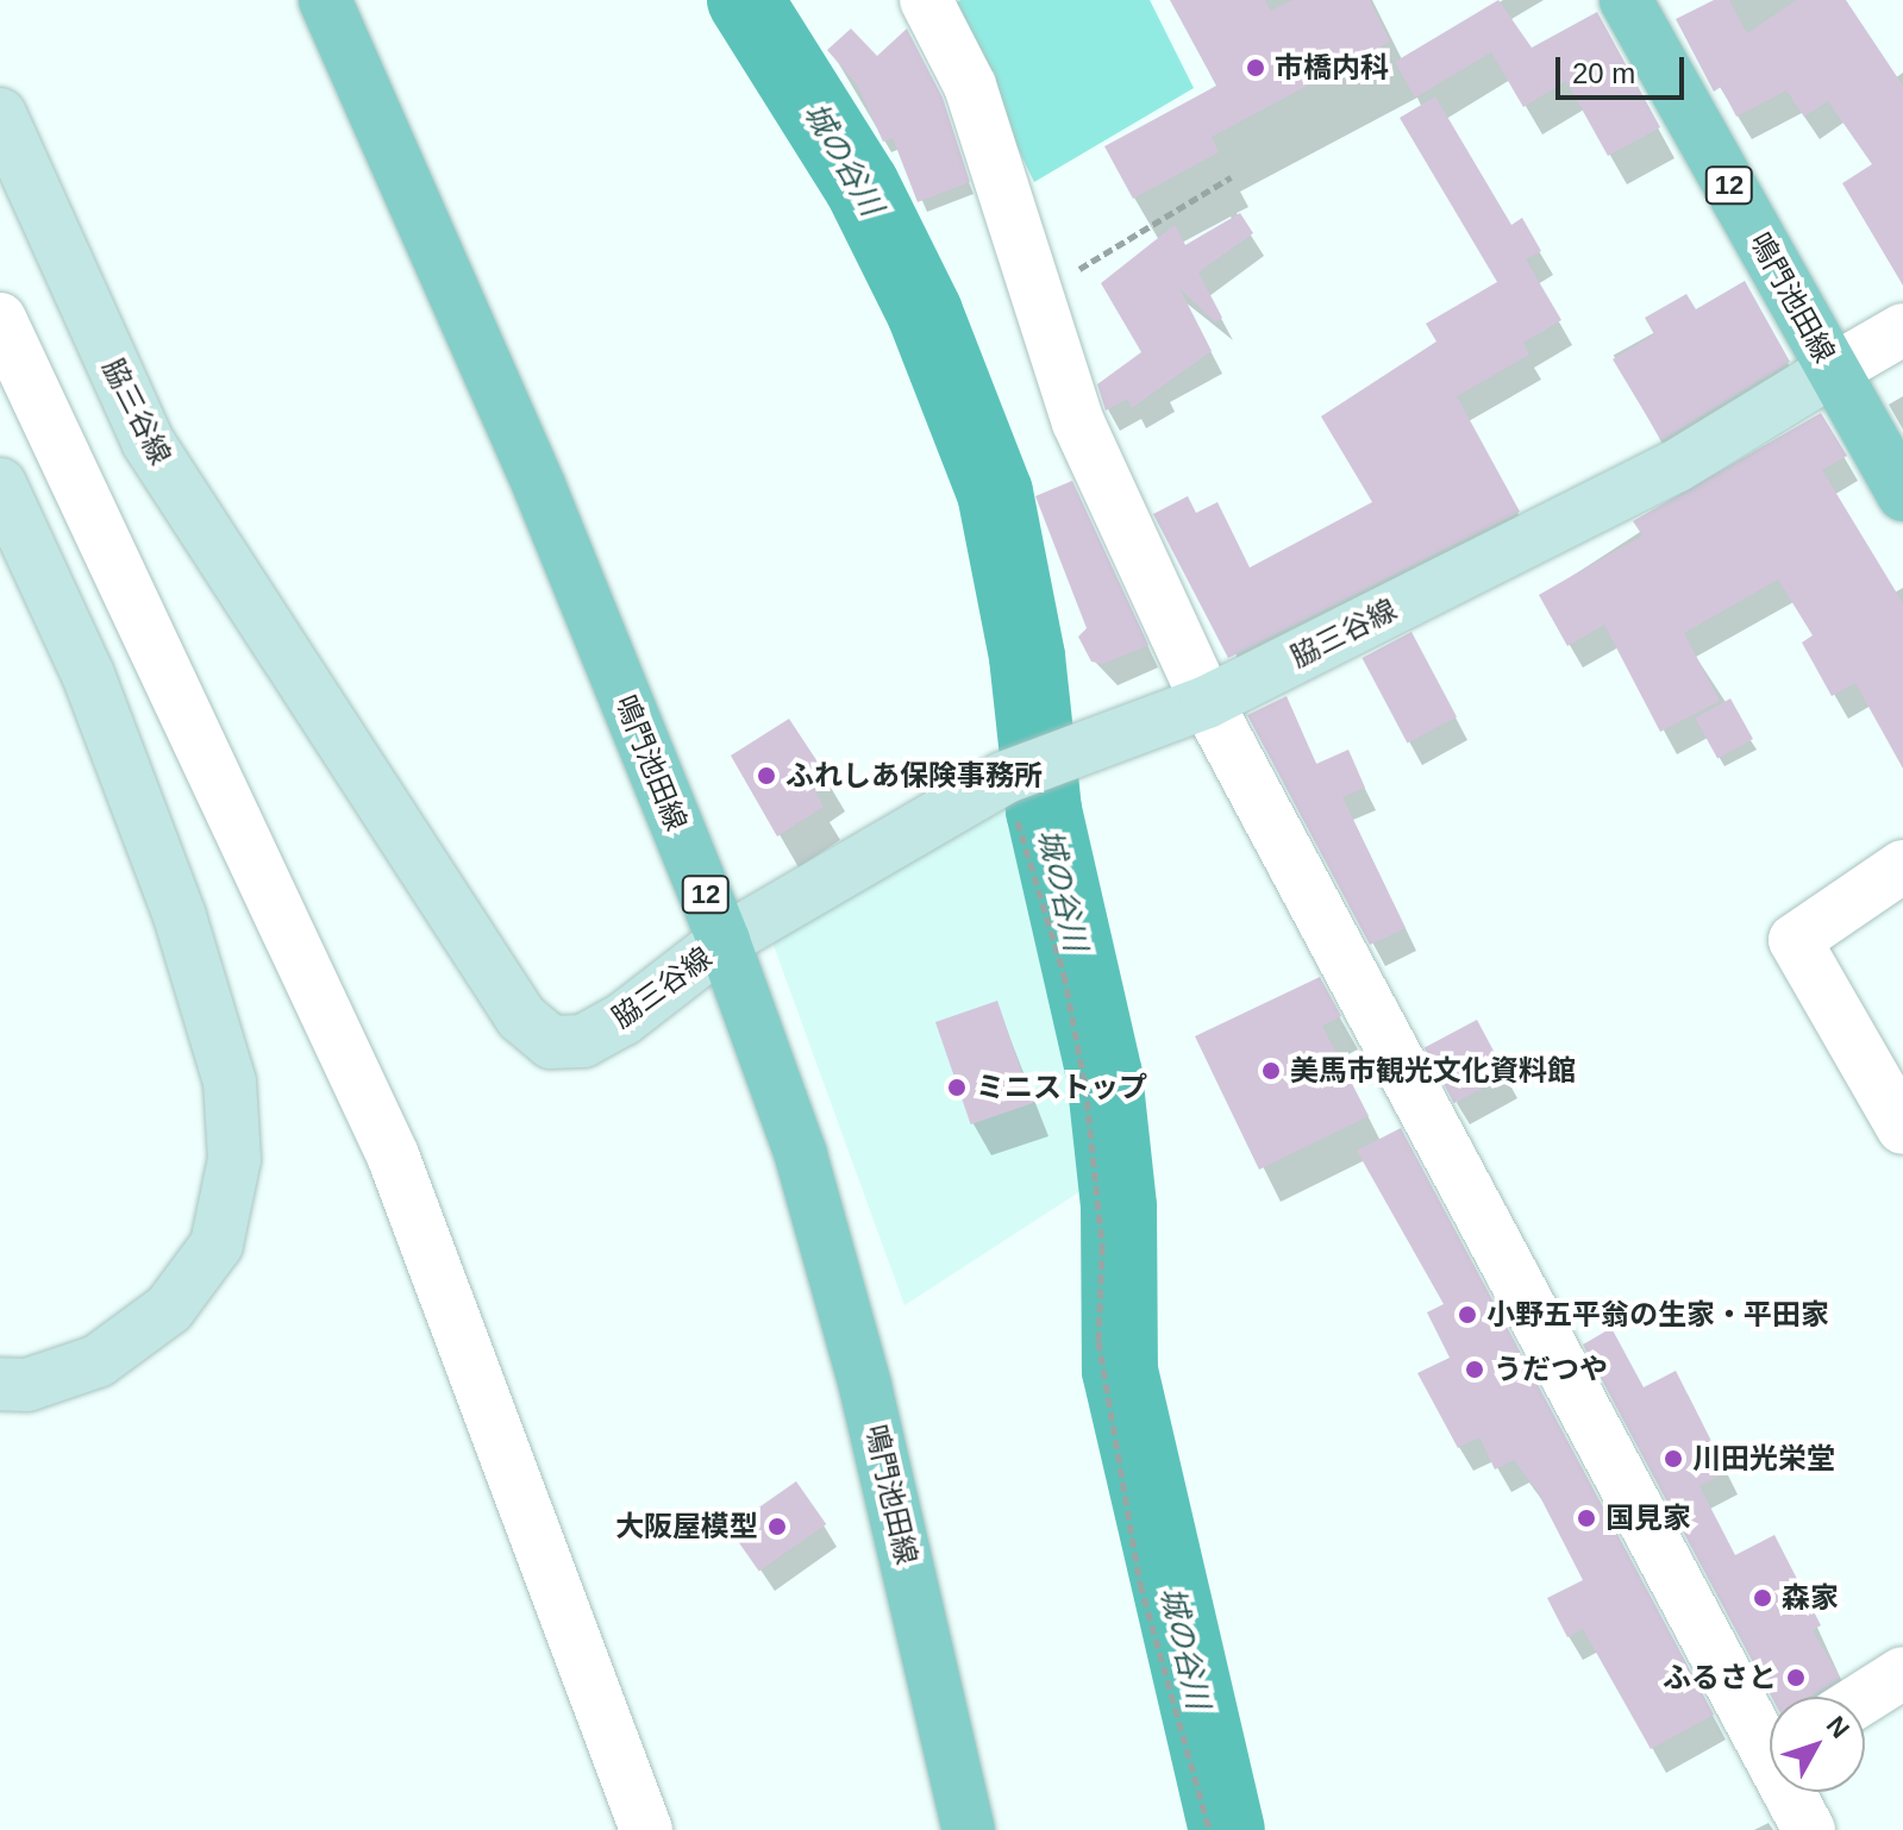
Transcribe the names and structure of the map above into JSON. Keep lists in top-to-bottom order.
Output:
{
  "streets": {
    "main road": ["12", "鳴門池田線", "脇三谷線"]
  },
  "crossings": [
    ["鳴門池田線", "脇三谷線"]
  ],
  "water": ["城の谷川"],
  "places": [
    "市橋内科",
    "ふれしあ保険事務所",
    "美馬市観光文化資料館",
    "ミニストップ",
    "小野五平翁の生家・平田家",
    "うだつや",
    "川田光栄堂",
    "国見家",
    "大阪屋模型",
    "森家",
    "ふるさと"
  ],
  "scale_bar": "20 m",
  "north": "top right"
}
